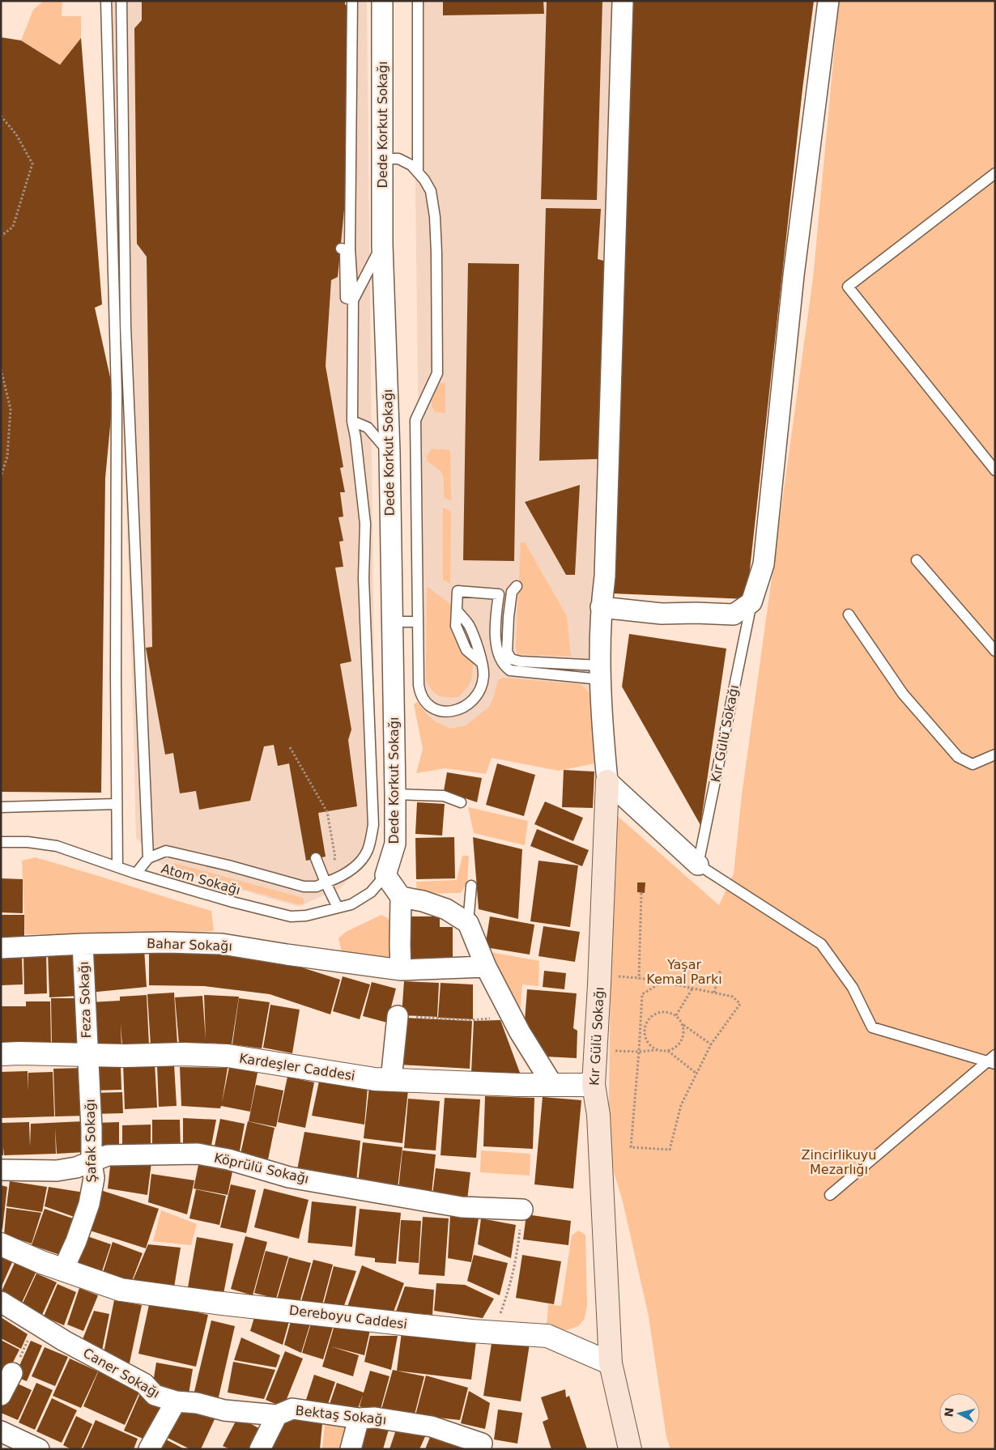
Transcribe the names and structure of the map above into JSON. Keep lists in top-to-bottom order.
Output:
{
  "streets": {
    "main road": ["Kır Gülü Sokağı"],
    "street": [
      "Dede Korkut Sokağı",
      "Bahar Sokağı",
      "Feza Sokağı",
      "Kardeşler Caddesi",
      "Şafak Sokağı",
      "Köprülü Sokağı",
      "Dereboyu Caddesi",
      "Caner Sokağı",
      "Bektaş Sokağı"
    ],
    "lane": ["Atom Sokağı"]
  },
  "crossings": [
    ["Dede Korkut Sokağı", "Atom Sokağı"],
    ["Kır Gülü Sokağı", "Kardeşler Caddesi"],
    ["Kır Gülü Sokağı", "Dereboyu Caddesi"],
    ["Bahar Sokağı", "Feza Sokağı"],
    ["Feza Sokağı", "Kardeşler Caddesi"],
    ["Feza Sokağı", "Şafak Sokağı"],
    ["Kardeşler Caddesi", "Şafak Sokağı"],
    ["Şafak Sokağı", "Köprülü Sokağı"],
    ["Şafak Sokağı", "Dereboyu Caddesi"],
    ["Caner Sokağı", "Bektaş Sokağı"]
  ],
  "parks": ["Yaşar Kemal Parkı", "Zincirlikuyu Mezarlığı"],
  "north": "left"
}
